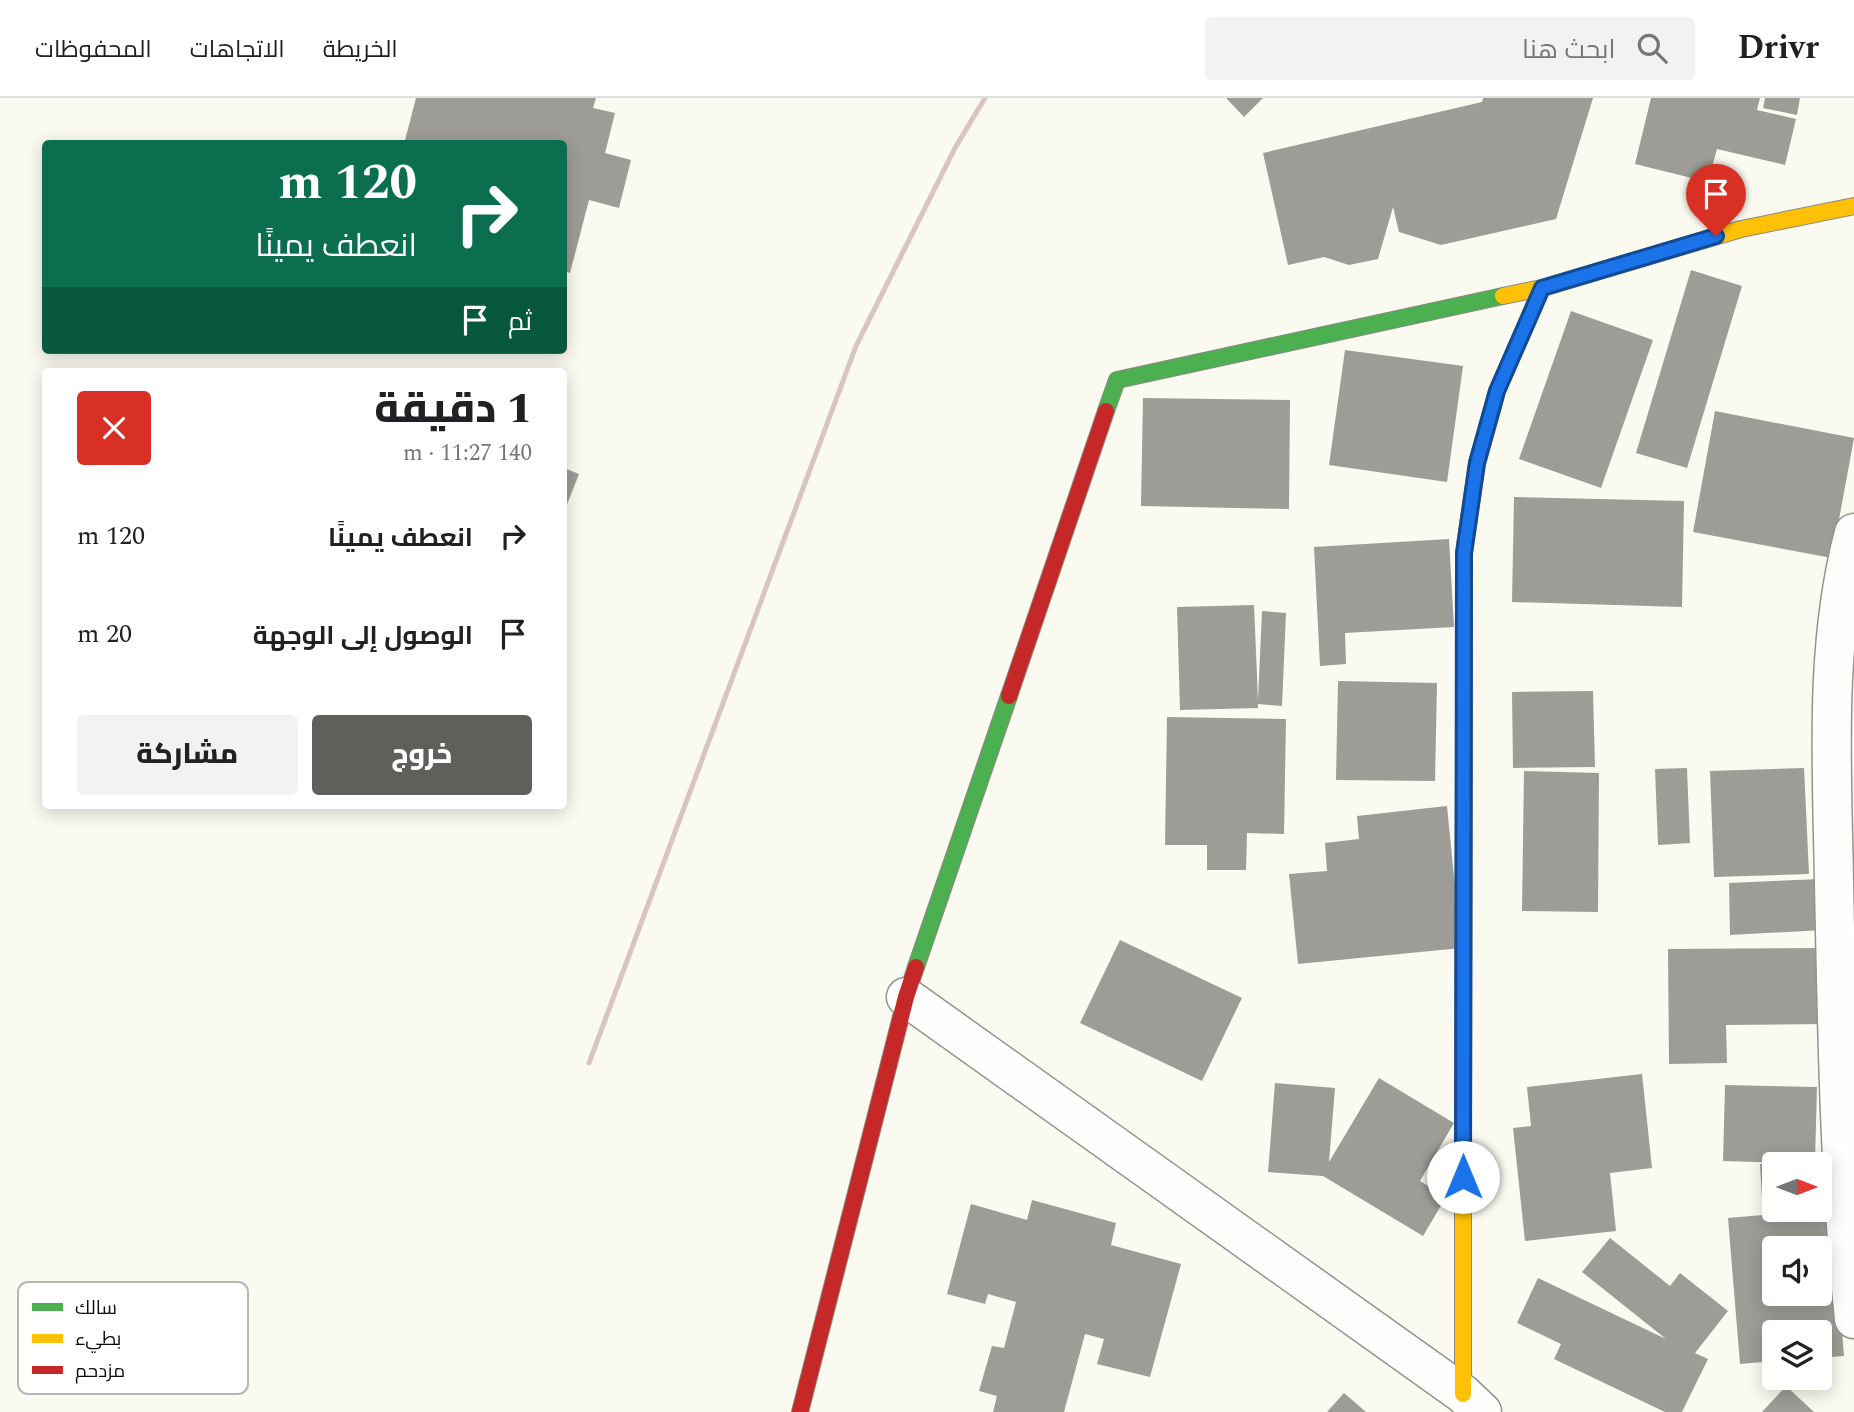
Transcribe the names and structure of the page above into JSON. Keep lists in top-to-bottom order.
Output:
{
  "legend": ["سالك", "بطيء", "مزدحم"],
  "north": "right",
  "page": {
    "header": "Drivr",
    "search": "ابحث هنا",
    "nav": ["الخريطة", "الاتجاهات", "المحفوظات"],
    "turn": ["120 m", "انعطف يمينًا"],
    "then": "ثم",
    "heading": ["1 دقيقة", "140 m · 11:27"],
    "list": [
      {
        "name": "انعطف يمينًا",
        "value": "120 m"
      },
      {
        "name": "الوصول إلى الوجهة",
        "value": "20 m"
      }
    ],
    "buttons": ["خروج", "مشاركة"]
  }
}
